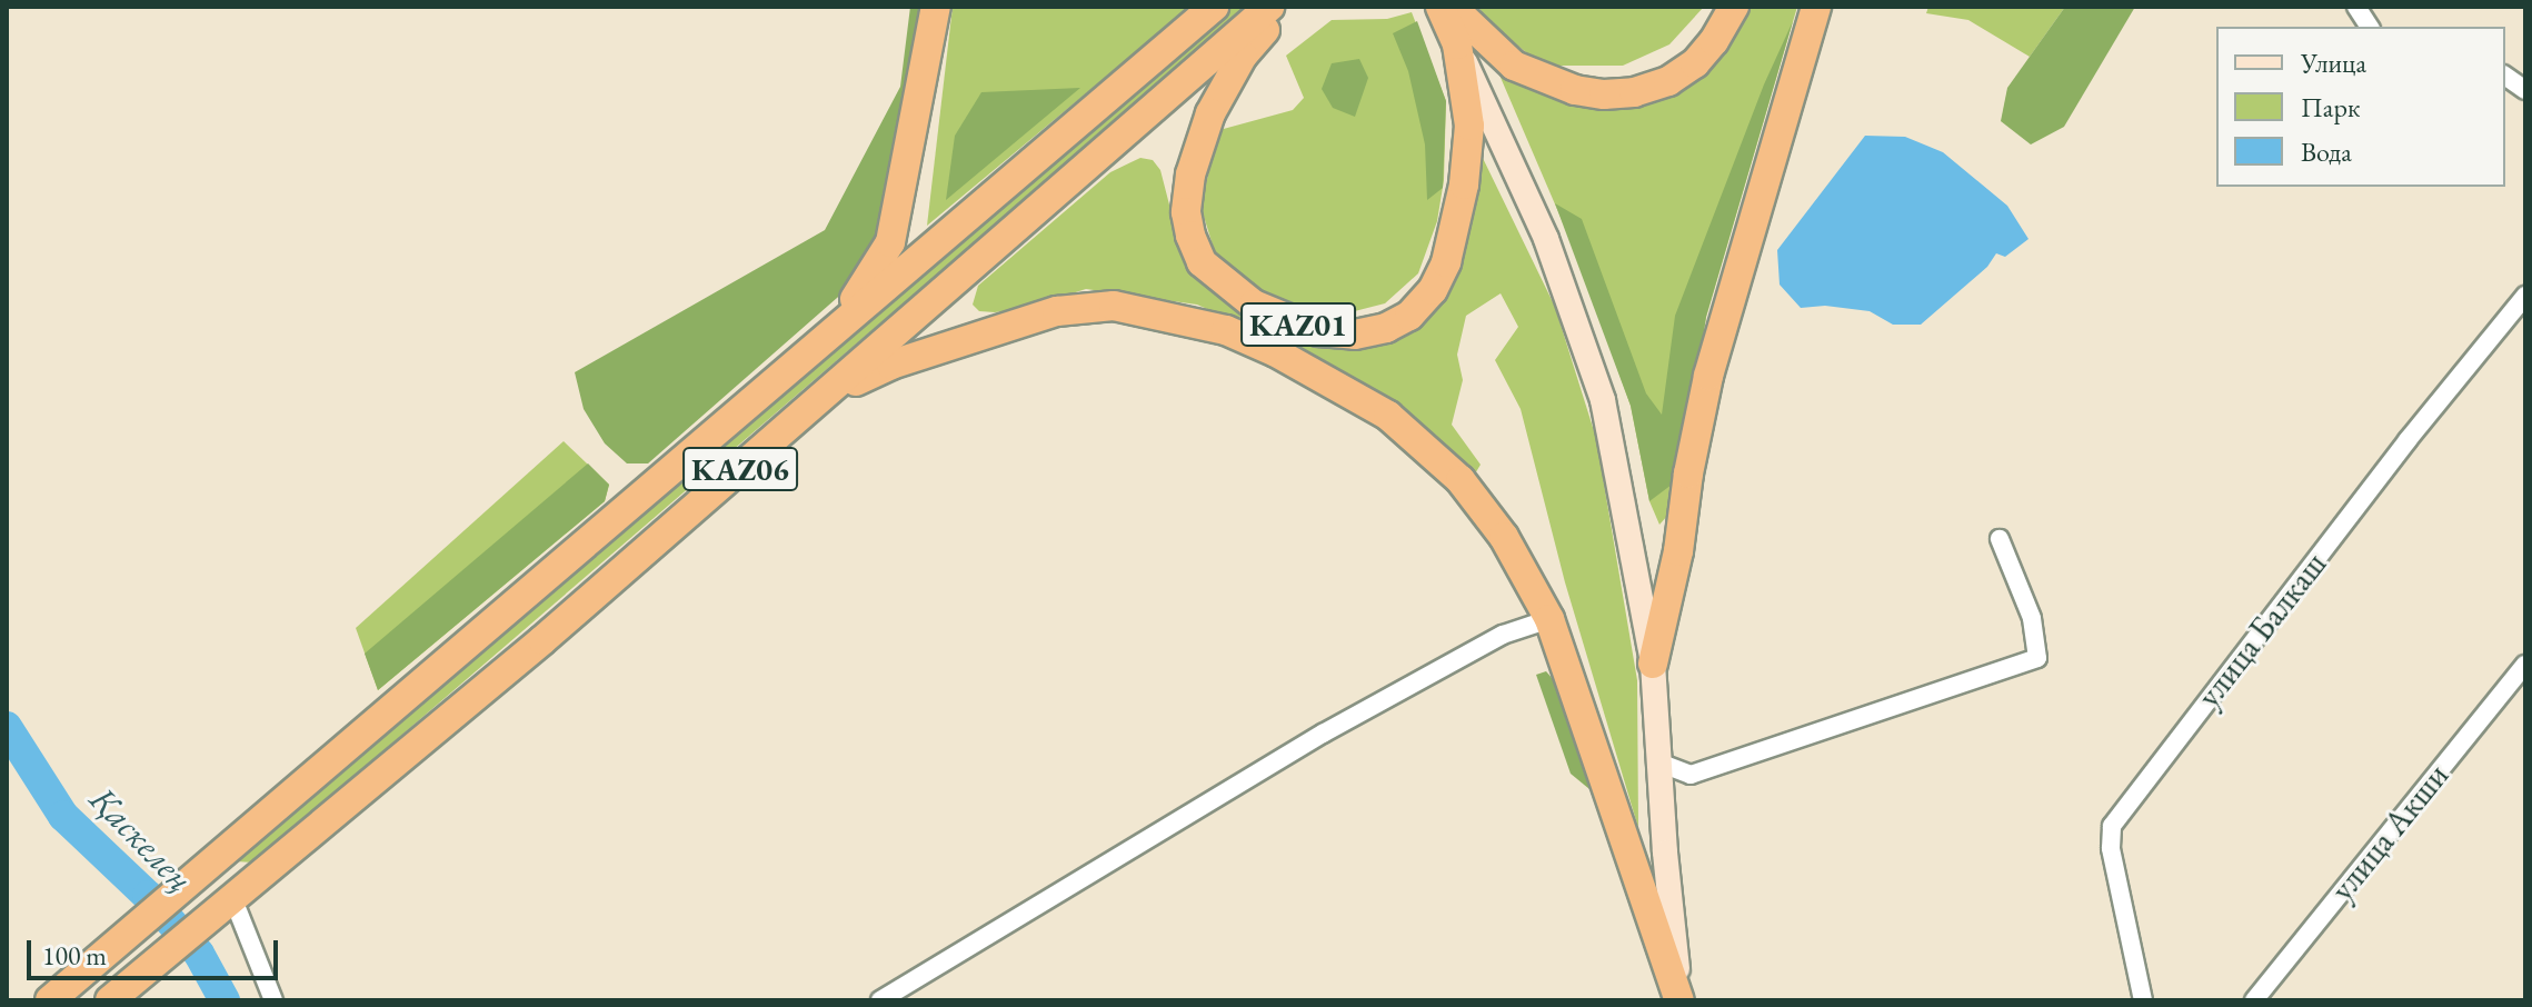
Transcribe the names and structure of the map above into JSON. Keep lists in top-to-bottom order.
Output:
{
  "streets": {
    "highway": ["KАZ01", "KАZ06"],
    "street": ["улица Балкаш", "улица Акши"]
  },
  "water": ["Қаскелең"],
  "legend": ["Улица", "Парк", "Вода"],
  "scale_bar": "100 m"
}
